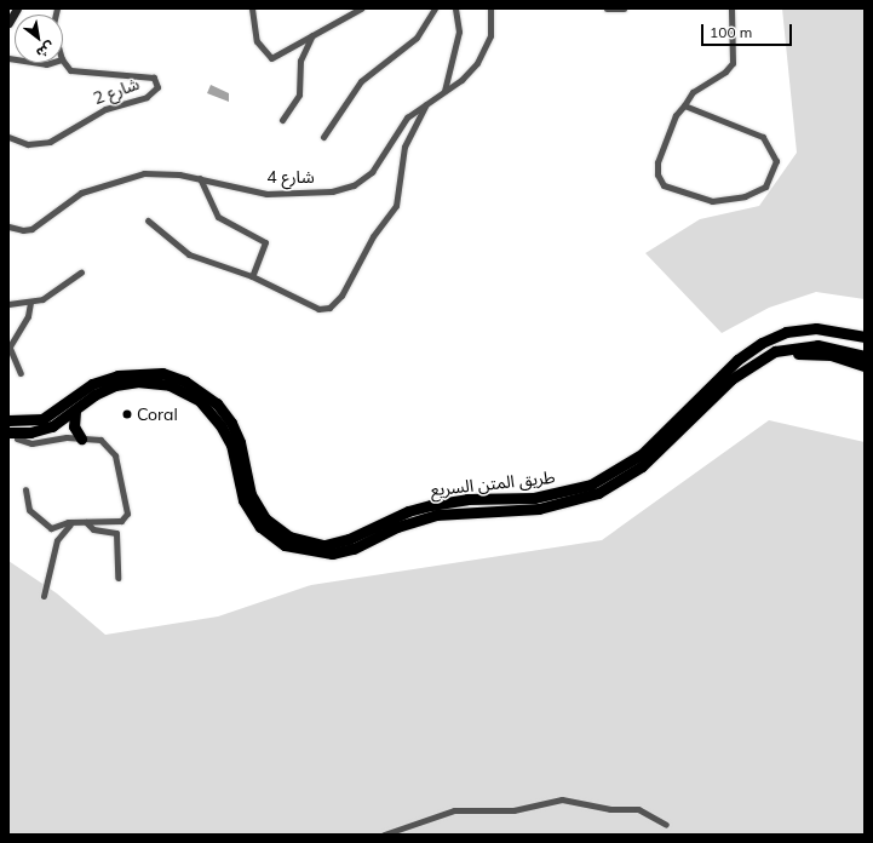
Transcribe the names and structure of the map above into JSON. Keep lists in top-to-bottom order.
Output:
{
  "streets": {
    "highway": ["طريق المتن السريع"],
    "street": ["شارع 2", "شارع 4"]
  },
  "places": ["Coral"],
  "scale_bar": "100 m",
  "north": "bottom right"
}
